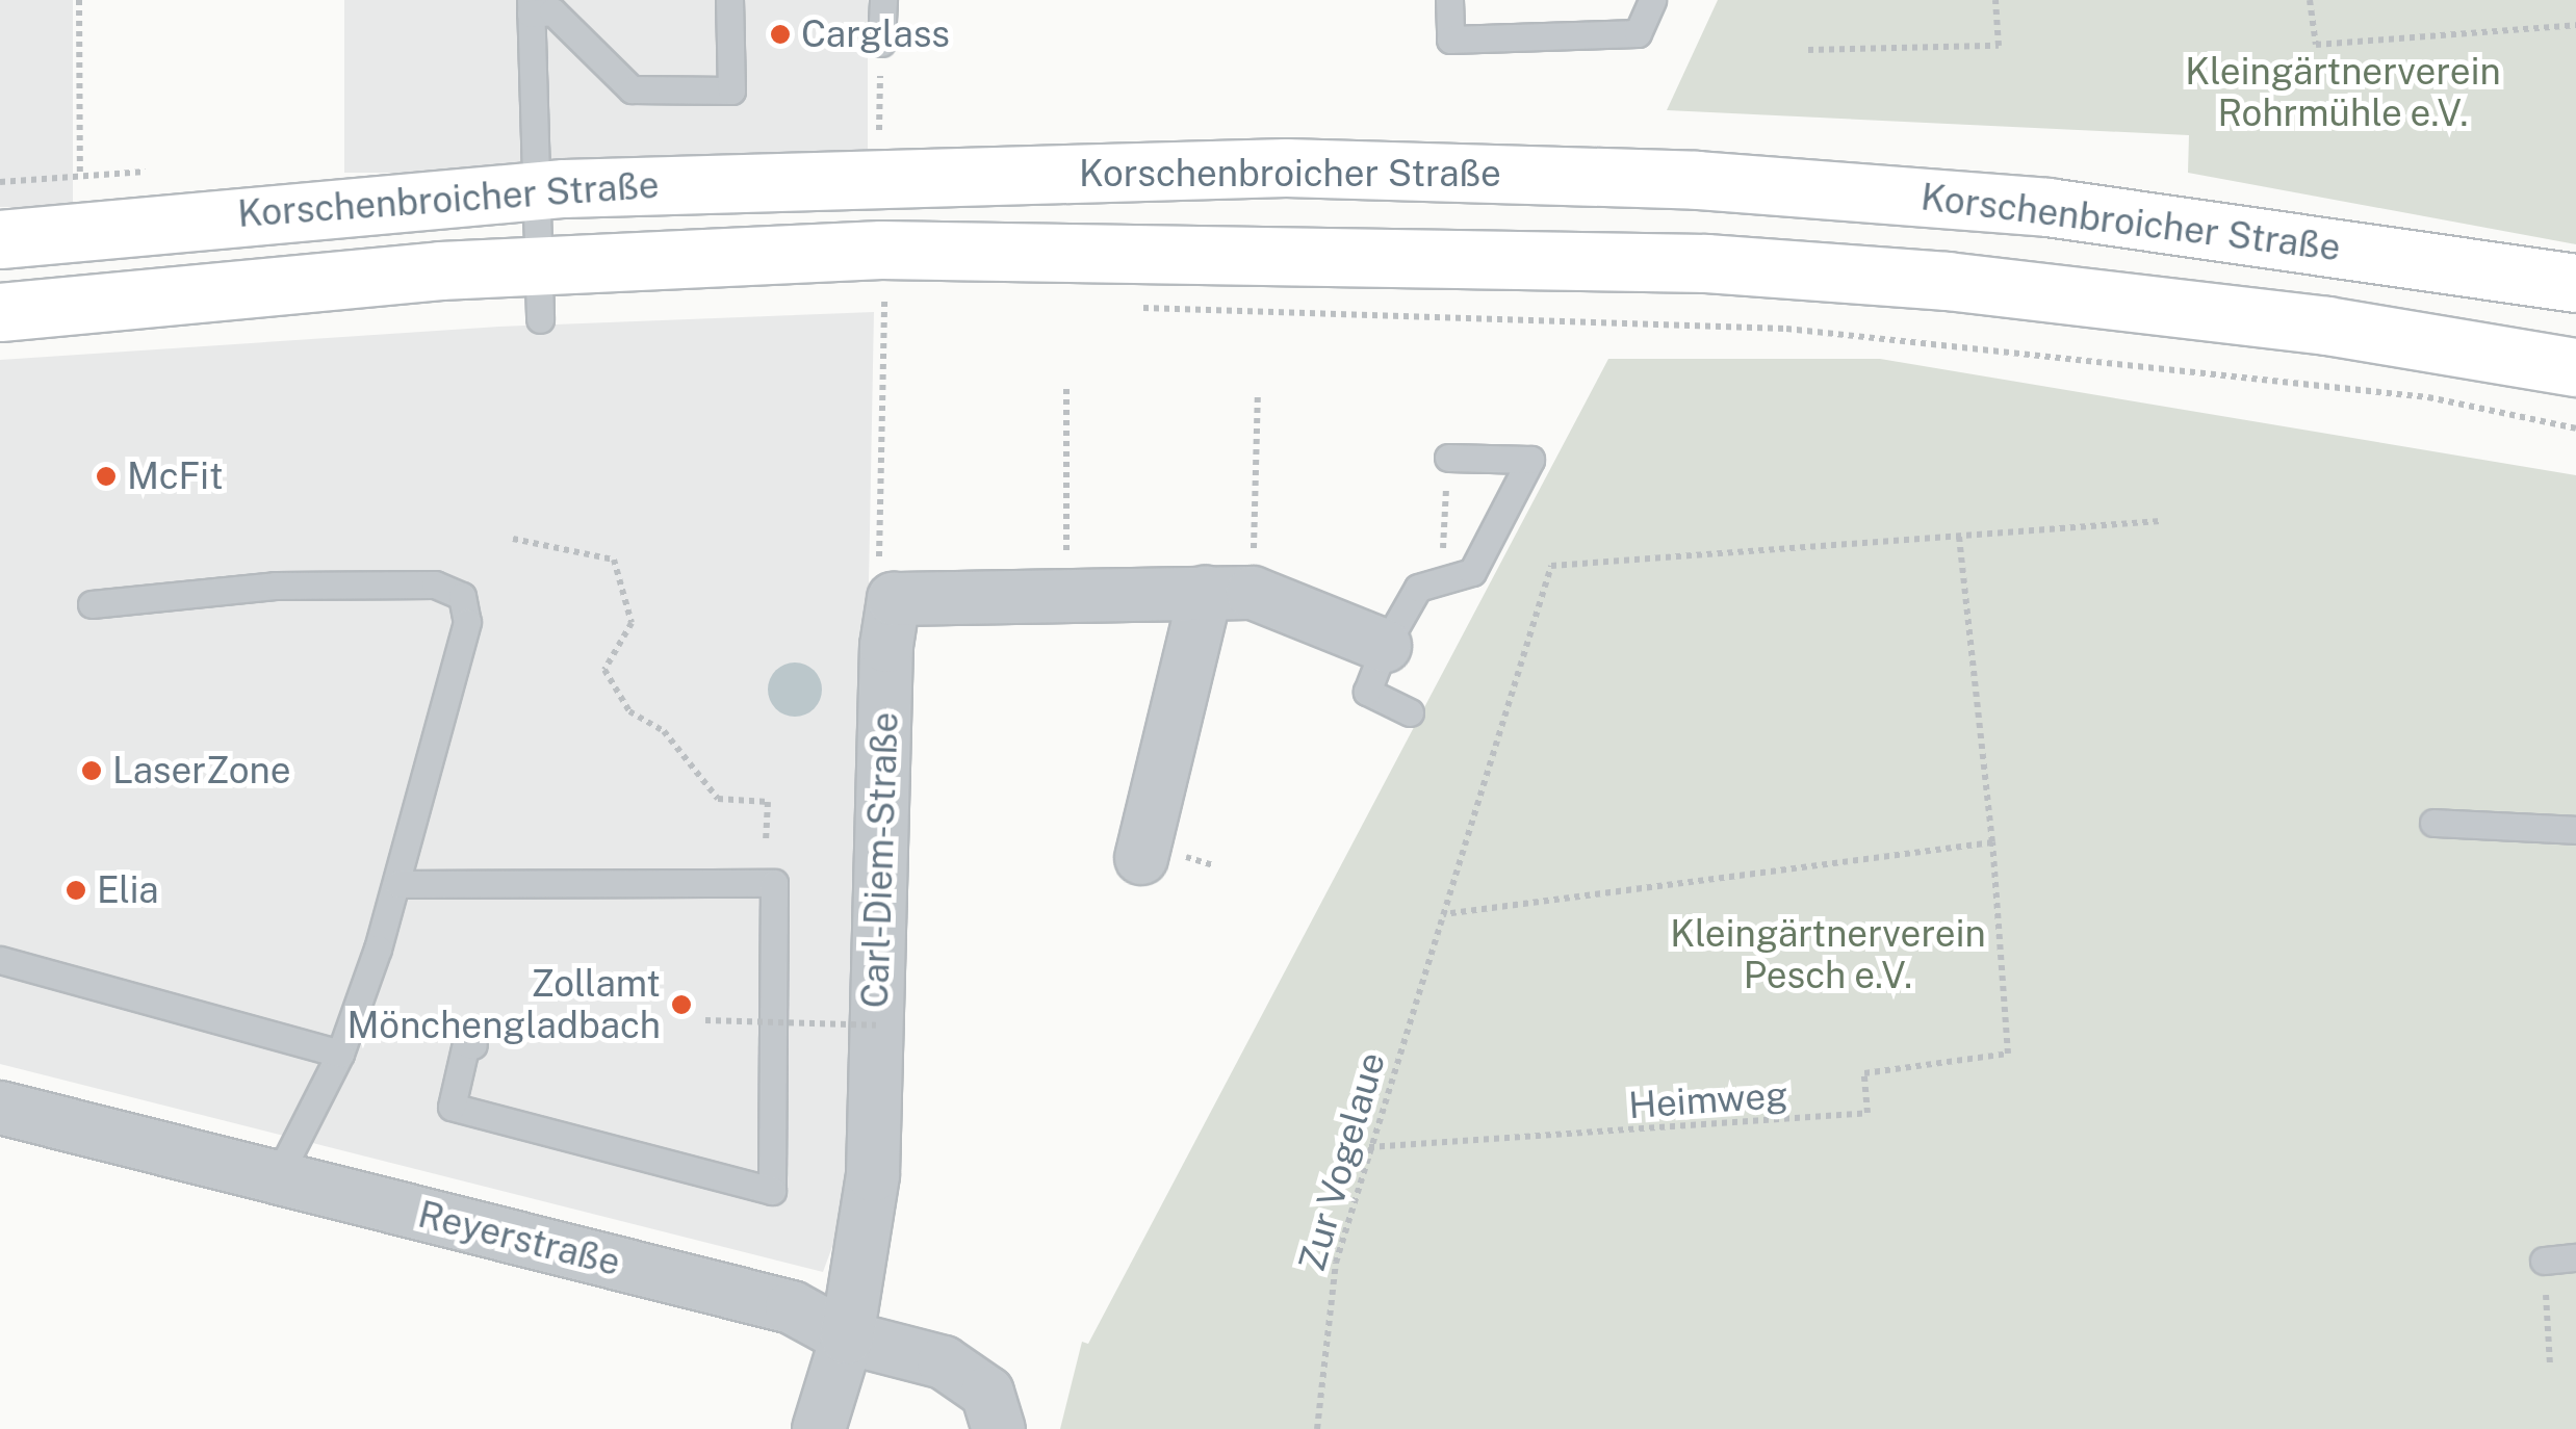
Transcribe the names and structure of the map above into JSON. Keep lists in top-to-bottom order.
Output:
{
  "streets": {
    "main road": ["Korschenbroicher Straße"],
    "street": ["Carl-Diem-Straße", "Reyerstraße"],
    "path": ["Heimweg", "Zur Vogelaue"]
  },
  "crossings": [
    ["Carl-Diem-Straße", "Reyerstraße"],
    ["Heimweg", "Zur Vogelaue"]
  ],
  "parks": ["Kleingärtnerverein Rohrmühle e.V.", "Kleingärtnerverein Pesch e.V."],
  "places": [
    "Carglass",
    "McFit",
    "LaserZone",
    "Elia",
    "Zollamt Mönchengladbach"
  ]
}
